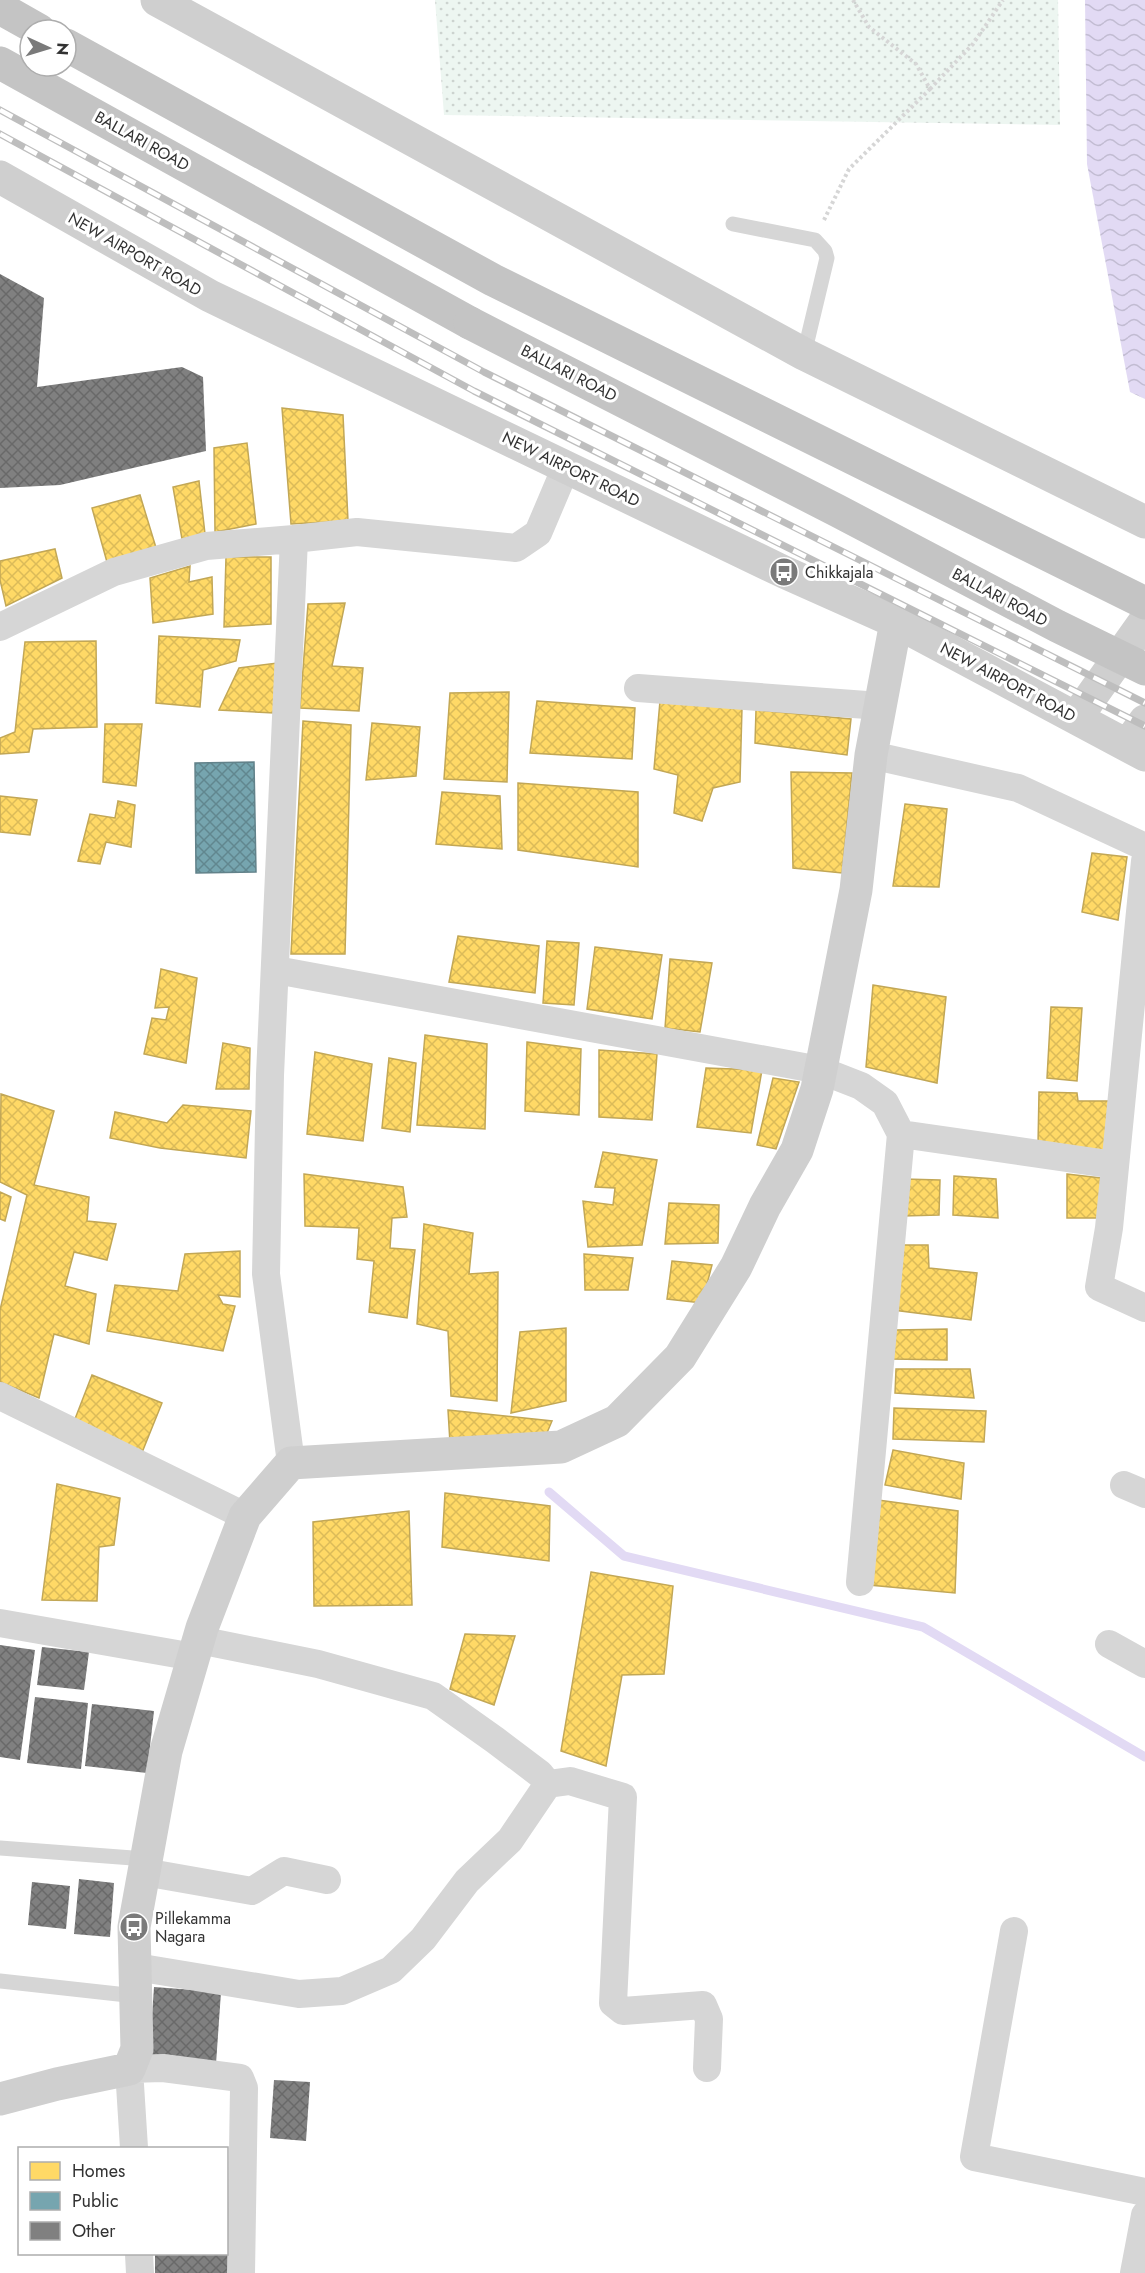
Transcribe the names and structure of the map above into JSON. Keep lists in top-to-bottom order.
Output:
{
  "streets": {
    "highway": ["BALLARI ROAD"],
    "street": ["NEW AIRPORT ROAD"]
  },
  "places": {
    "bus stop": ["Chikkajala", "Pillekamma Nagara"]
  },
  "legend": ["Homes", "Public", "Other"],
  "north": "right"
}
